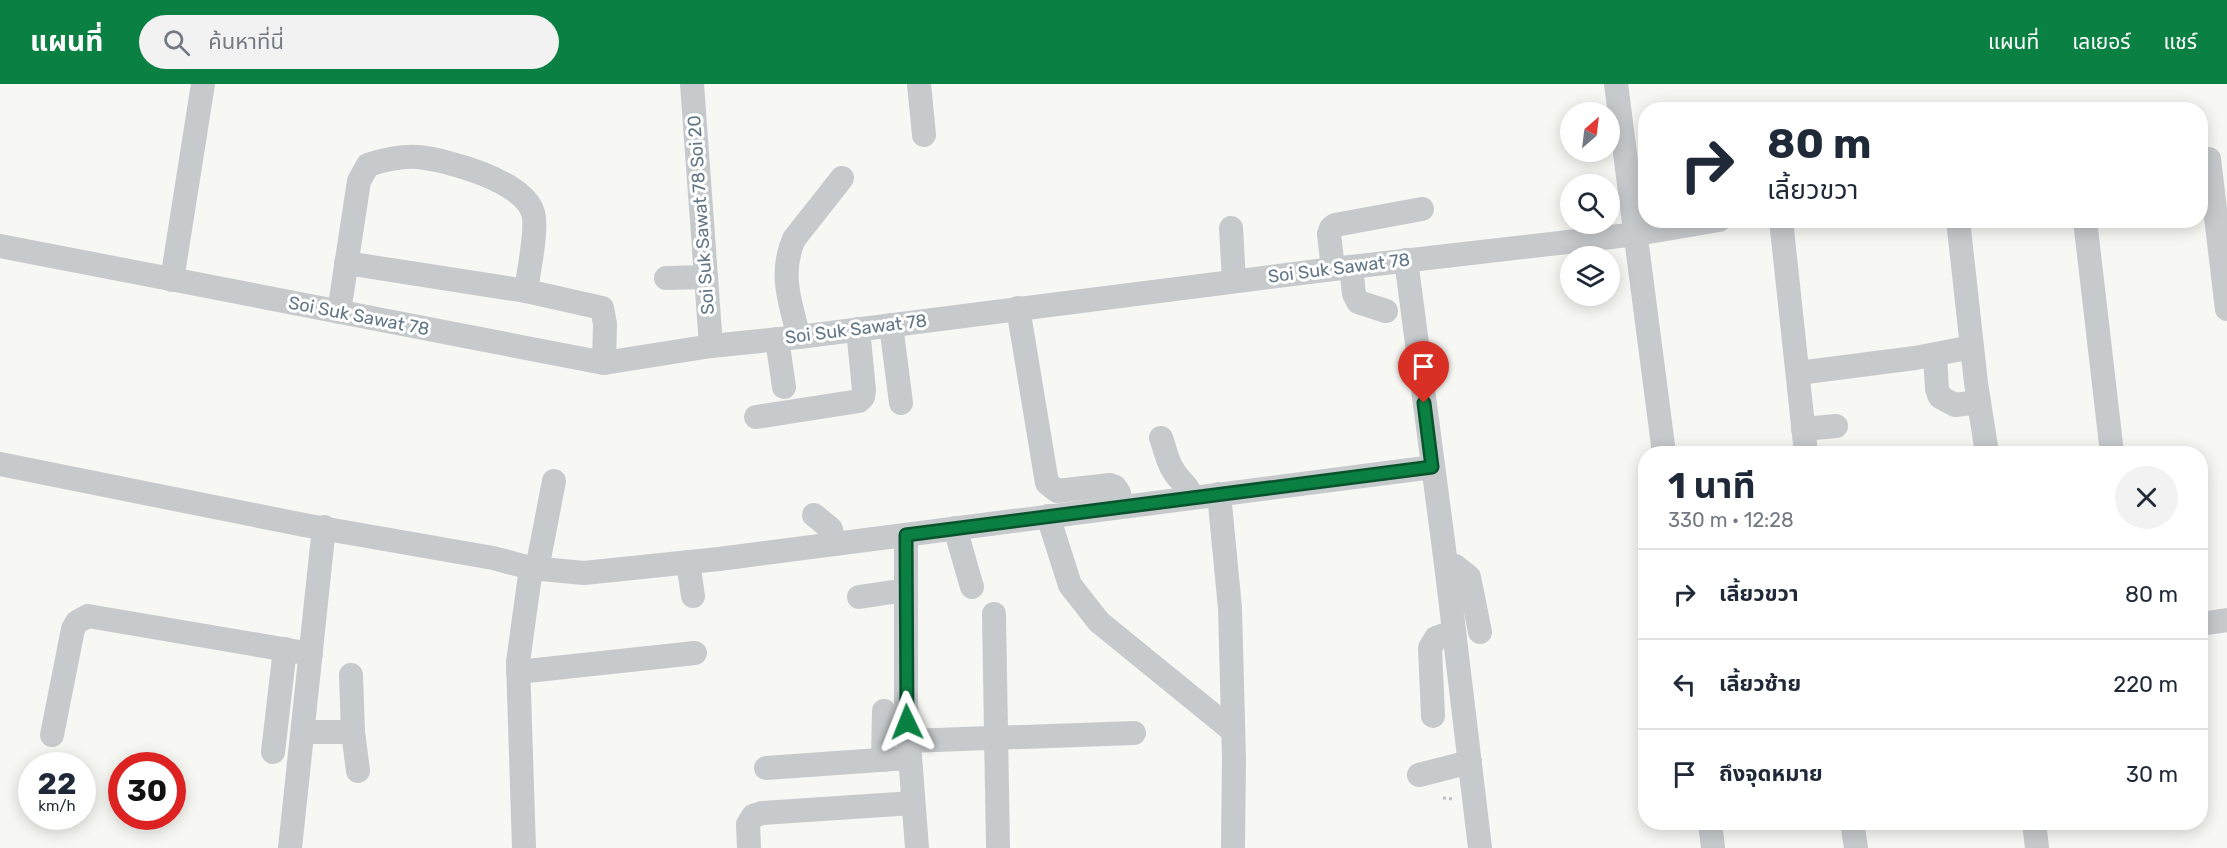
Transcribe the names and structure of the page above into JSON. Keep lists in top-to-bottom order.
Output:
{
  "streets": {
    "street": ["Soi Suk Sawat 78 Soi 20", "Soi Suk Sawat 78"]
  },
  "crossings": [
    ["Soi Suk Sawat 78 Soi 20", "Soi Suk Sawat 78"]
  ],
  "north": "top right",
  "page": {
    "header": "แผนที่",
    "search": "ค้นหาที่นี่",
    "nav": ["แผนที่", "เลเยอร์", "แชร์"],
    "turn": ["80 m", "เลี้ยวขวา"],
    "heading": ["1 นาที", "330 m · 12:28"],
    "list": [
      {
        "name": "เลี้ยวขวา",
        "value": "80 m"
      },
      {
        "name": "เลี้ยวซ้าย",
        "value": "220 m"
      },
      {
        "name": "ถึงจุดหมาย",
        "value": "30 m"
      }
    ],
    "speed": "22 km/h",
    "limit": "30"
  }
}
